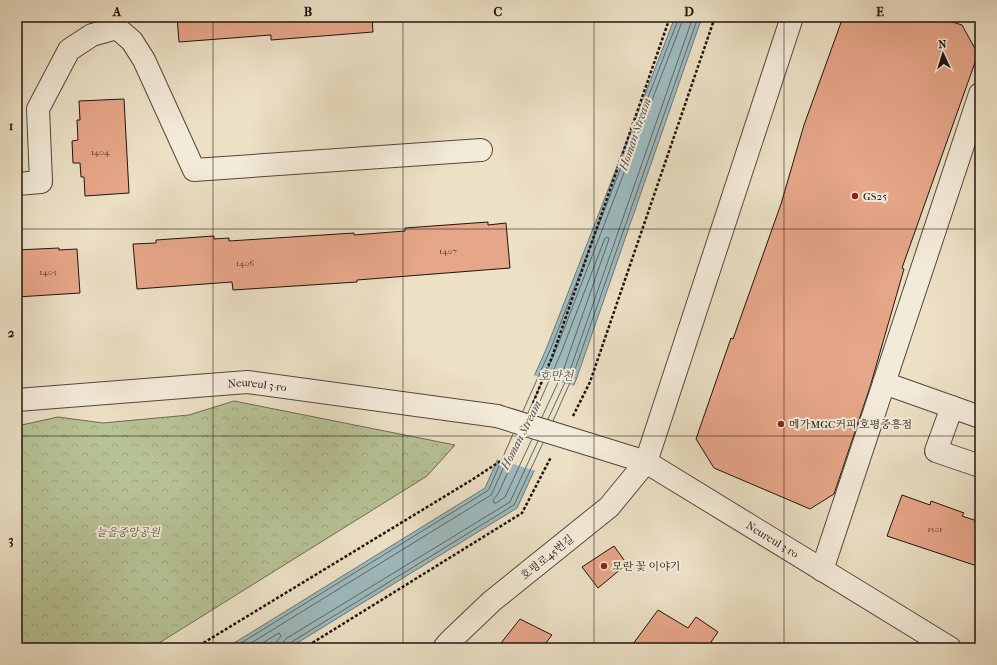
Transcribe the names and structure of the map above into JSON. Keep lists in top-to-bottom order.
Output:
{
  "streets": {
    "street": ["Neureul 3-ro", "호평로45번길"]
  },
  "crossings": [
    ["Neureul 3-ro", "호평로45번길"]
  ],
  "water": ["Homan Stream", "호만천"],
  "parks": ["늘을중앙공원"],
  "places": ["GS25", "메가MGC커피 호평중흥점", "모란 꽃 이야기"],
  "house_numbers": [
    "1404",
    "1407",
    "1406",
    "1405",
    "1501"
  ],
  "north": "top",
  "grid": {
    "columns": [
      "A",
      "B",
      "C",
      "D",
      "E"
    ],
    "rows": ["1", "2", "3"]
  }
}
